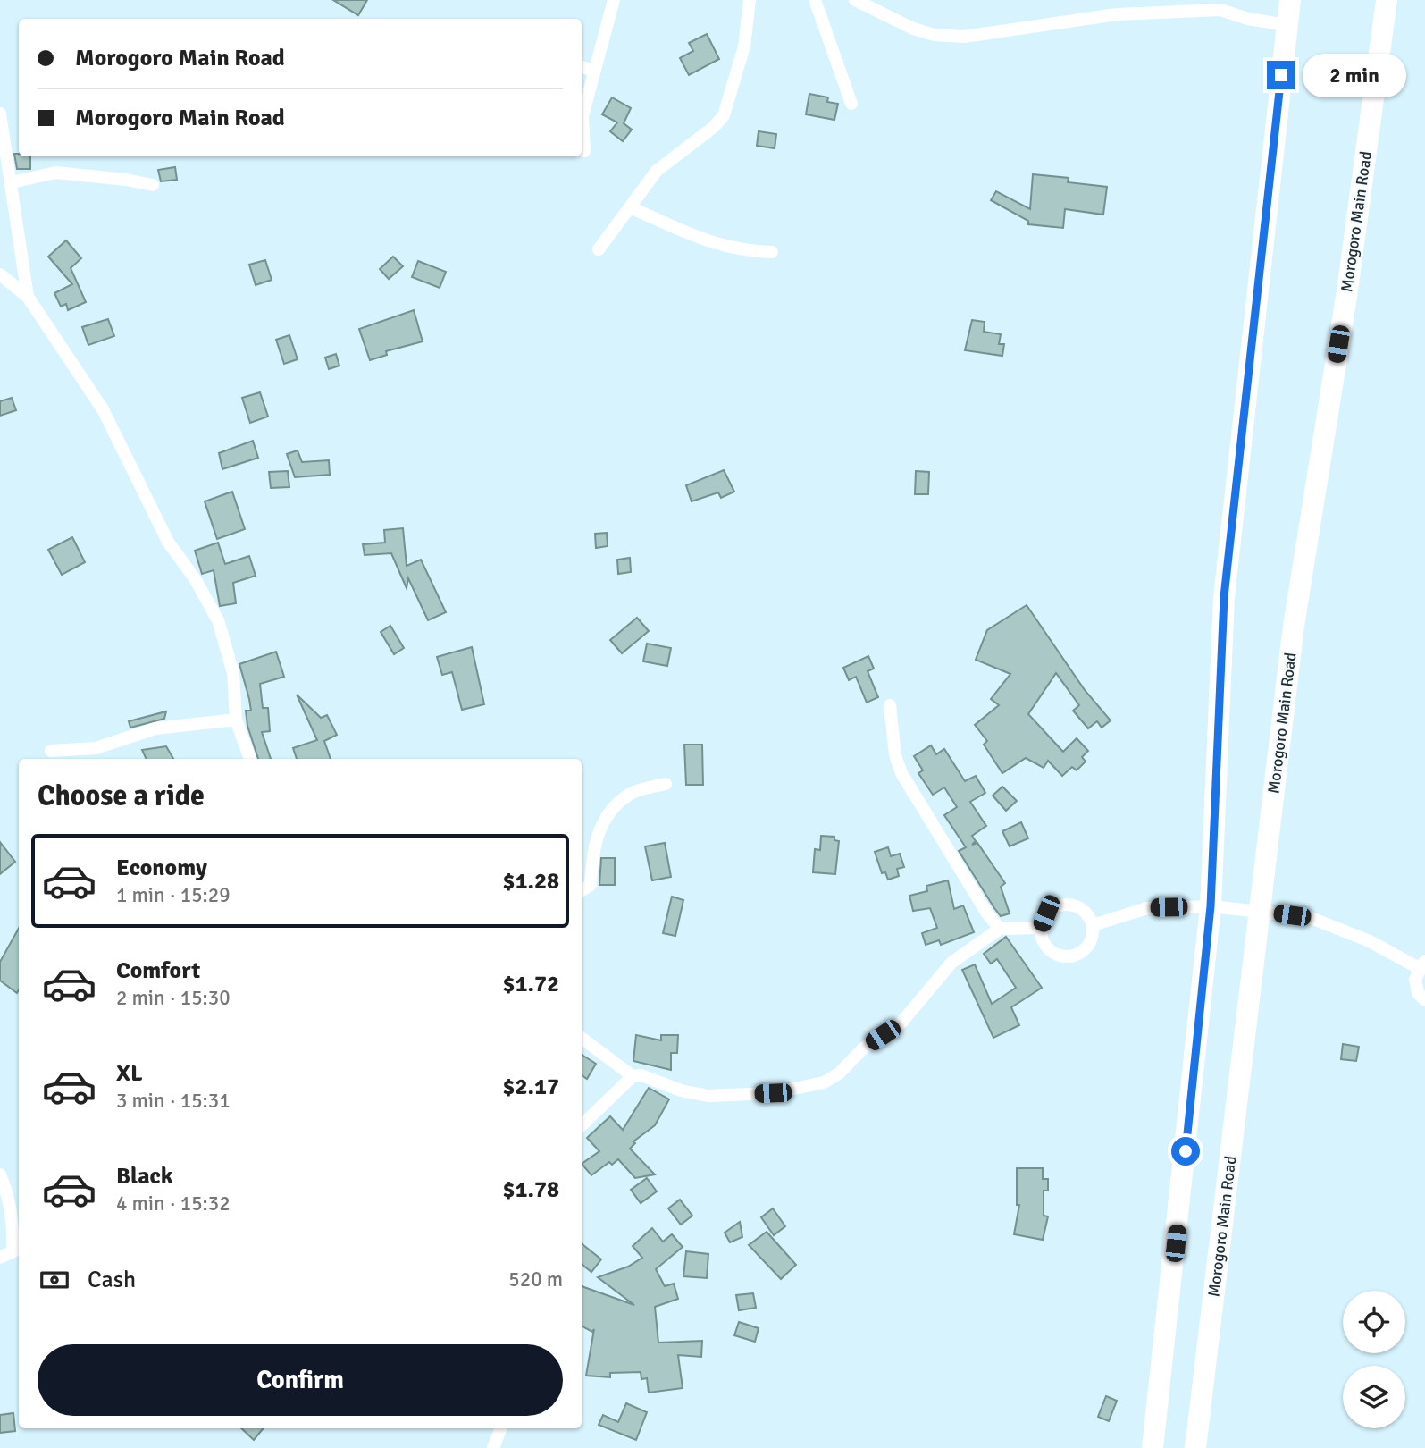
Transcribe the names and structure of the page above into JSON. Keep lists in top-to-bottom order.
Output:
{
  "streets": {
    "highway": ["Morogoro Main Road"]
  },
  "page": {
    "banner": ["Morogoro Main Road", "Morogoro Main Road"],
    "bubble": "2 min",
    "heading": "Choose a ride",
    "list": [
      {
        "name": "Economy",
        "note": "1 min · 15:29",
        "value": "$1.28"
      },
      {
        "name": "Comfort",
        "note": "2 min · 15:30",
        "value": "$1.72"
      },
      {
        "name": "XL",
        "note": "3 min · 15:31",
        "value": "$2.17"
      },
      {
        "name": "Black",
        "note": "4 min · 15:32",
        "value": "$1.78"
      }
    ],
    "pay": ["Cash", "520 m"],
    "buttons": "Confirm"
  }
}
